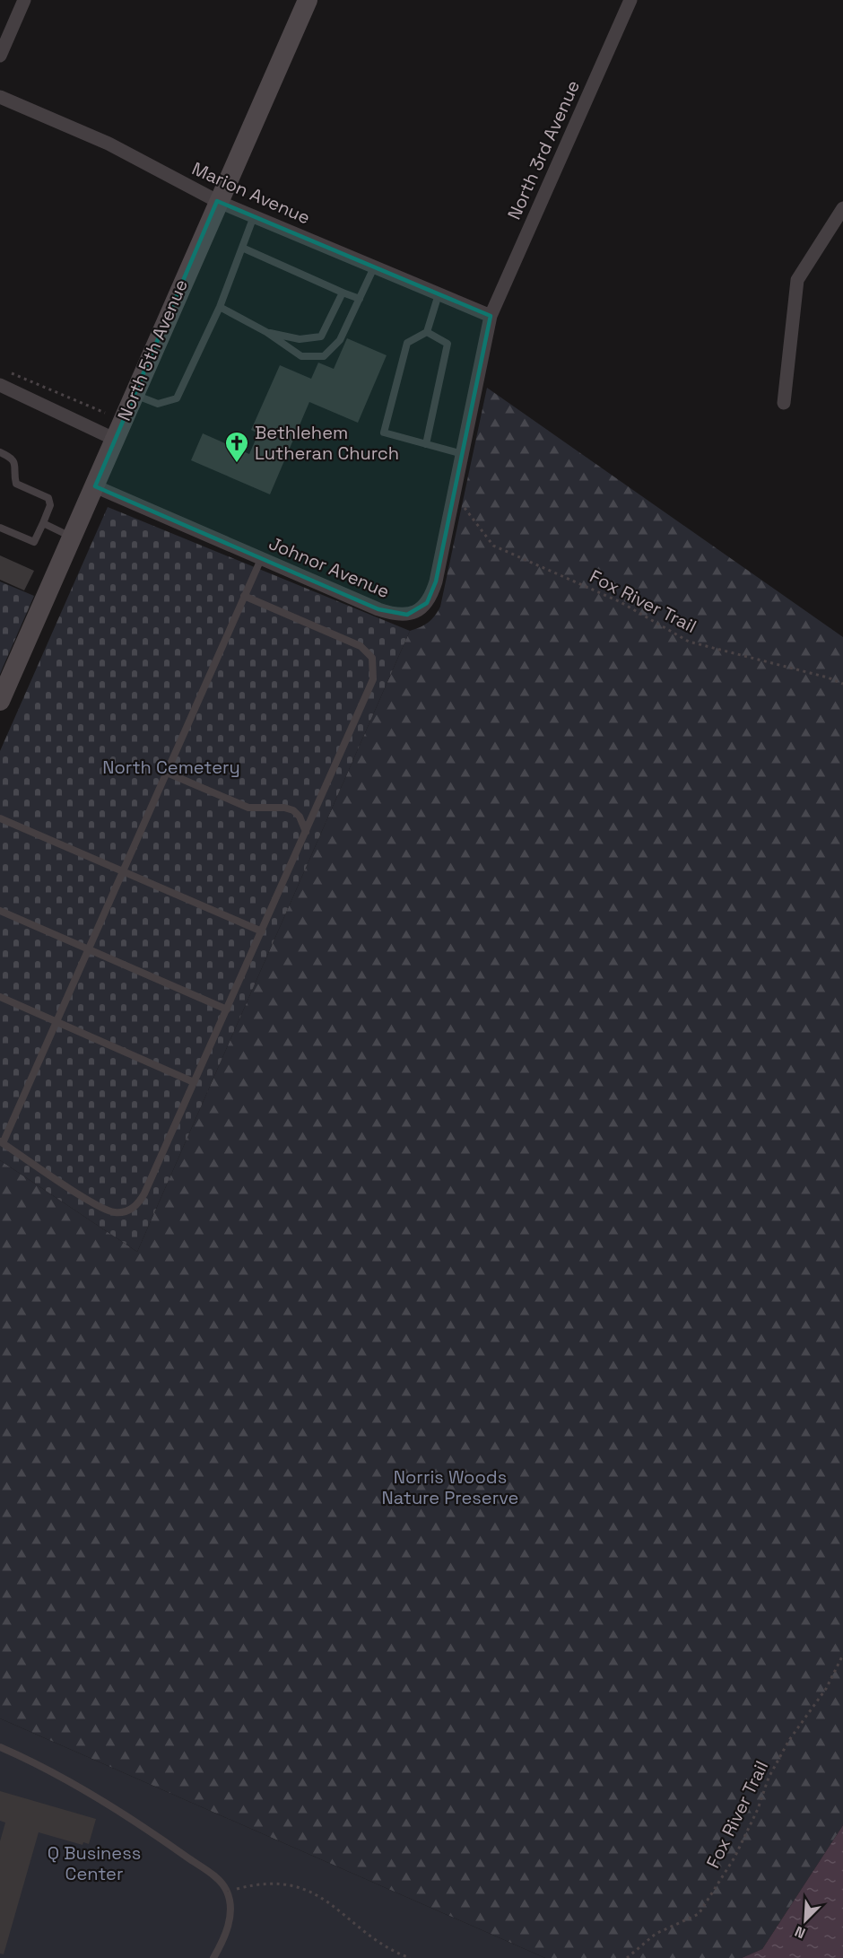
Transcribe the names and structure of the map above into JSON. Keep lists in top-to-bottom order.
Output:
{
  "streets": {
    "main road": ["North 5th Avenue"],
    "street": ["North 3rd Avenue", "Marion Avenue", "Johnor Avenue"],
    "path": ["Fox River Trail"]
  },
  "crossings": [
    ["North 3rd Avenue", "Marion Avenue"],
    ["North 3rd Avenue", "Johnor Avenue"],
    ["Marion Avenue", "North 5th Avenue"],
    ["Marion Avenue", "Johnor Avenue"],
    ["North 5th Avenue", "Johnor Avenue"],
    ["Johnor Avenue", "Fox River Trail"]
  ],
  "parks": ["North Cemetery", "Norris Woods Nature Preserve", "Q Business Center"],
  "places": {
    "church": ["Bethlehem Lutheran Church"]
  },
  "north": "bottom left"
}
